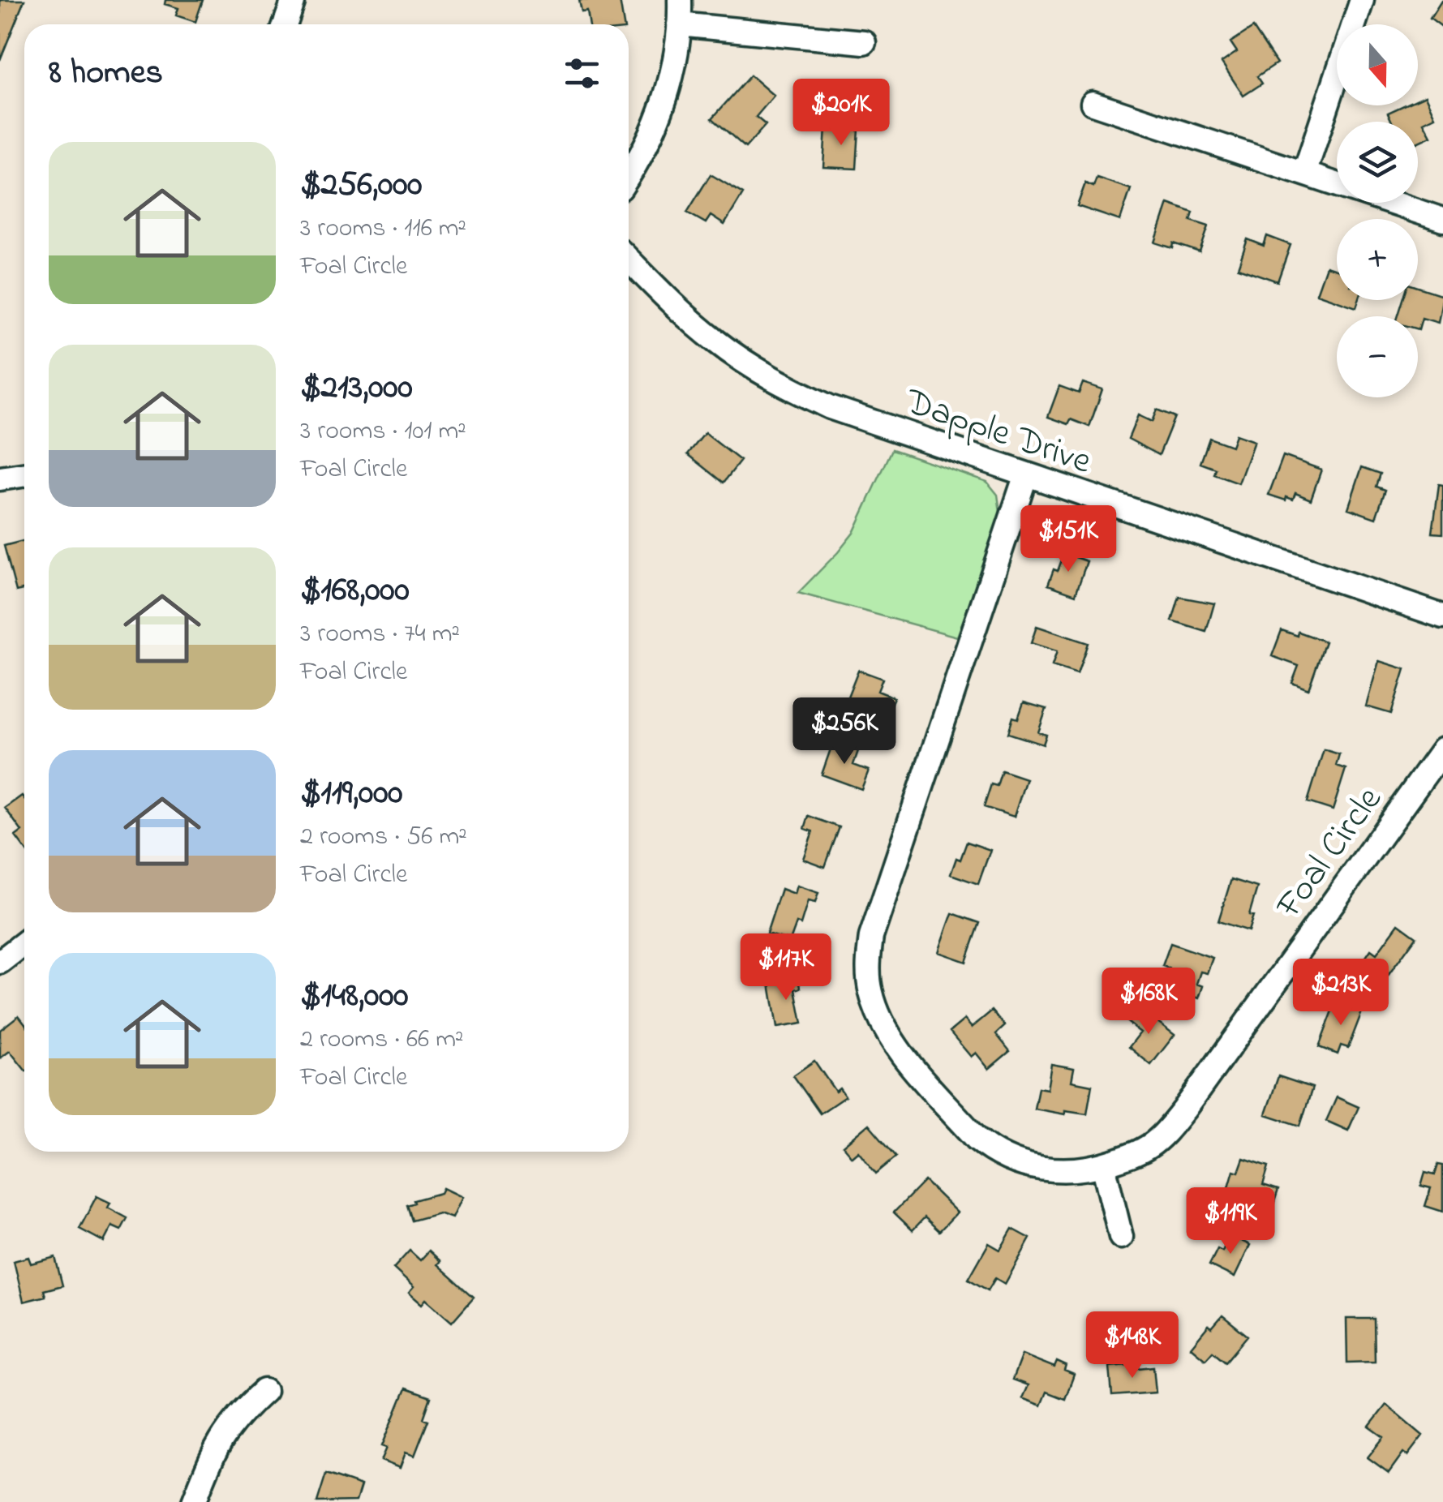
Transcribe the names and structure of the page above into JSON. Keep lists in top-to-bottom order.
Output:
{
  "streets": {
    "street": ["Dapple Drive", "Foal Circle"]
  },
  "crossings": [
    ["Dapple Drive", "Foal Circle"]
  ],
  "north": "bottom",
  "page": {
    "map_buttons": ["+", "−"],
    "heading": "8 homes",
    "price": [
      "$201K",
      "$151K",
      "$256K",
      "$117K",
      "$213K",
      "$168K",
      "$119K",
      "$148K"
    ],
    "list": [
      {
        "name": "$256,000",
        "note": "3 rooms · 116 m² · Foal Circle"
      },
      {
        "name": "$213,000",
        "note": "3 rooms · 101 m² · Foal Circle"
      },
      {
        "name": "$168,000",
        "note": "3 rooms · 74 m² · Foal Circle"
      },
      {
        "name": "$119,000",
        "note": "2 rooms · 56 m² · Foal Circle"
      },
      {
        "name": "$148,000",
        "note": "2 rooms · 66 m² · Foal Circle"
      }
    ]
  }
}
